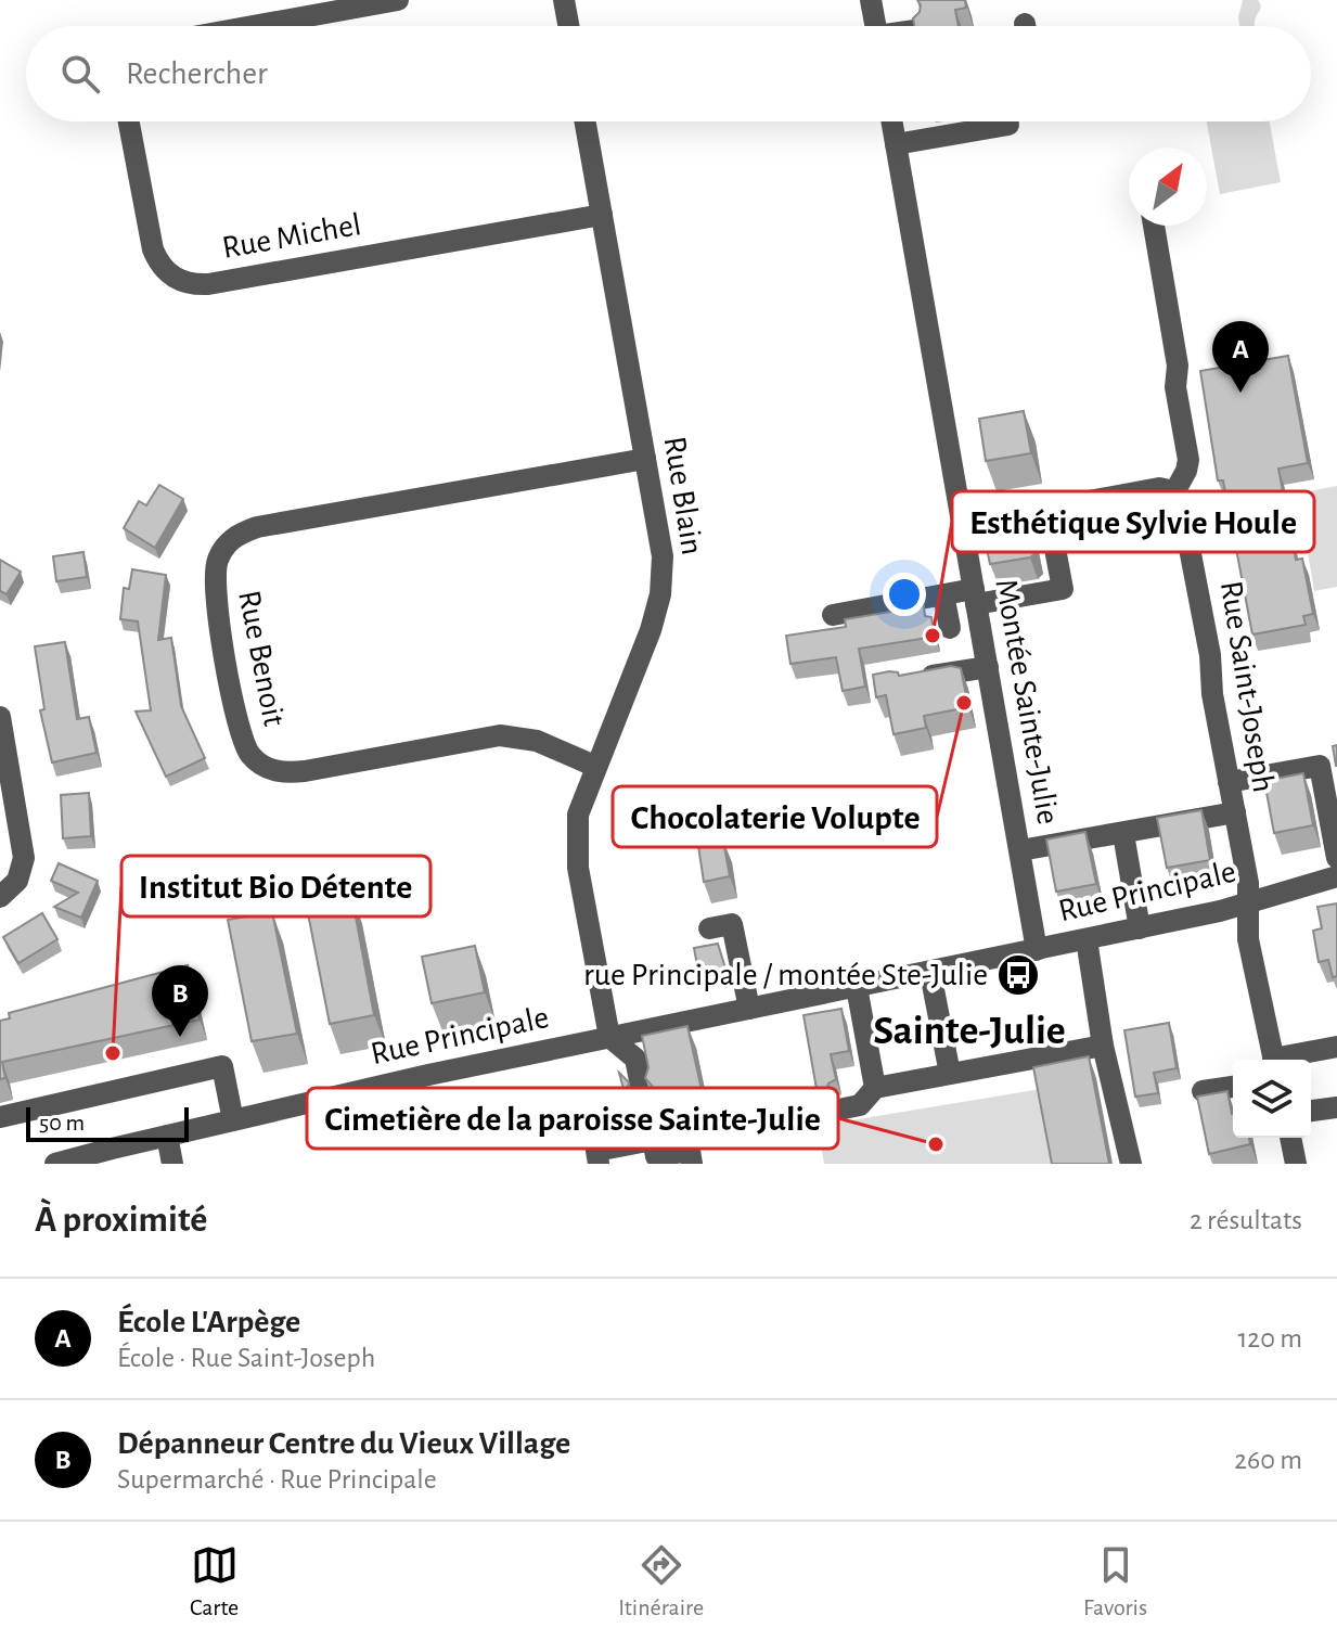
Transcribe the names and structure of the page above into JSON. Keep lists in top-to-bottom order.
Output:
{
  "streets": {
    "street": [
      "Rue Michel",
      "Rue Blain",
      "Rue Benoit",
      "Rue Saint-Joseph",
      "Montée Sainte-Julie",
      "Rue Principale"
    ]
  },
  "crossings": [
    ["Rue Michel", "Rue Blain"],
    ["Rue Blain", "Rue Benoit"],
    ["Rue Blain", "Rue Principale"],
    ["Rue Saint-Joseph", "Rue Principale"],
    ["Montée Sainte-Julie", "Rue Principale"]
  ],
  "districts": ["Sainte-Julie"],
  "places": {
    "other": [
      "Esthétique Sylvie Houle",
      "Chocolaterie Volupte",
      "Institut Bio Détente",
      "Cimetière de la paroisse Sainte-Julie"
    ],
    "bus stop": ["rue Principale / montée Ste-Julie"]
  },
  "scale_bar": "50 m",
  "north": "top right",
  "page": {
    "search": "Rechercher",
    "pins": ["A", "B"],
    "scale": "50 m",
    "heading": ["À proximité", "2 résultats"],
    "list": [
      {
        "mark": "A",
        "name": "École L'Arpège",
        "note": "École · Rue Saint-Joseph",
        "value": "120 m"
      },
      {
        "mark": "B",
        "name": "Dépanneur Centre du Vieux Village",
        "note": "Supermarché · Rue Principale",
        "value": "260 m"
      }
    ],
    "nav": ["Carte", "Itinéraire", "Favoris"]
  }
}
